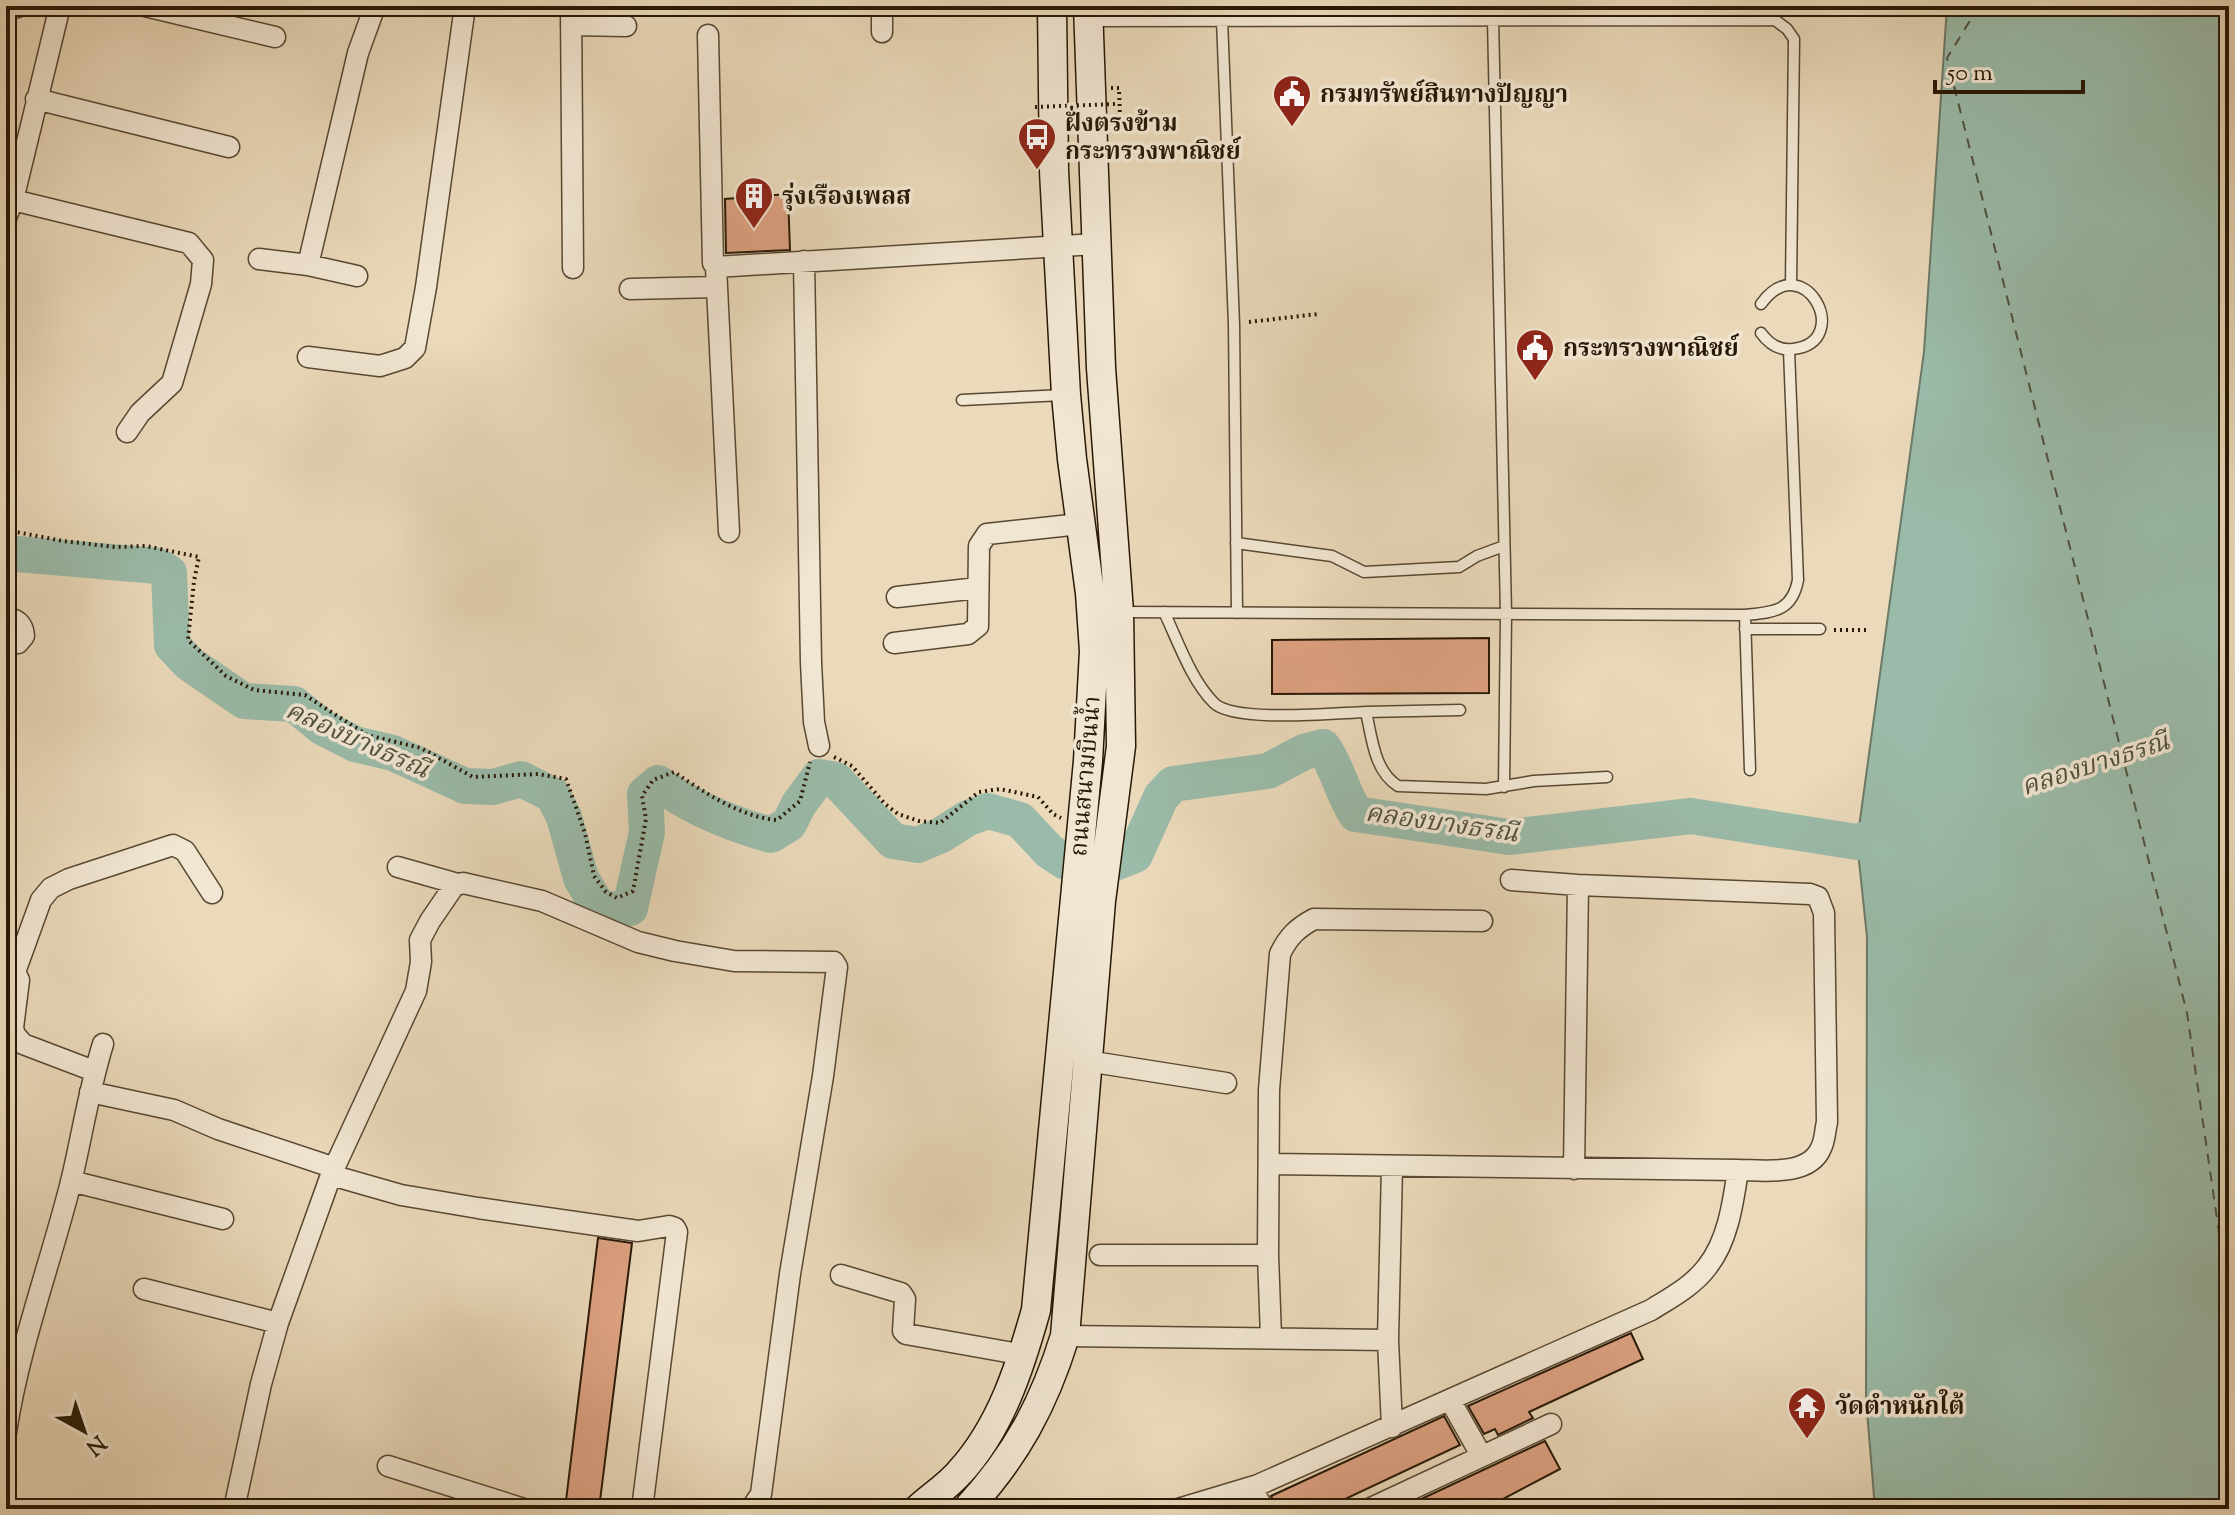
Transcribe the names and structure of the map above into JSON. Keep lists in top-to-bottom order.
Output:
{
  "streets": {
    "main road": ["ถนนสนามบินน้ำ"]
  },
  "water": ["คลองบางธรณี"],
  "places": {
    "public building": ["กรมทรัพย์สินทางปัญญา", "กระทรวงพาณิชย์"],
    "bus stop": ["ฝั่งตรงข้าม กระทรวงพาณิชย์"],
    "building": ["รุ่งเรืองเพลส"],
    "temple": ["วัดตำหนักใต้"]
  },
  "scale_bar": "50 m",
  "north": "bottom right"
}
